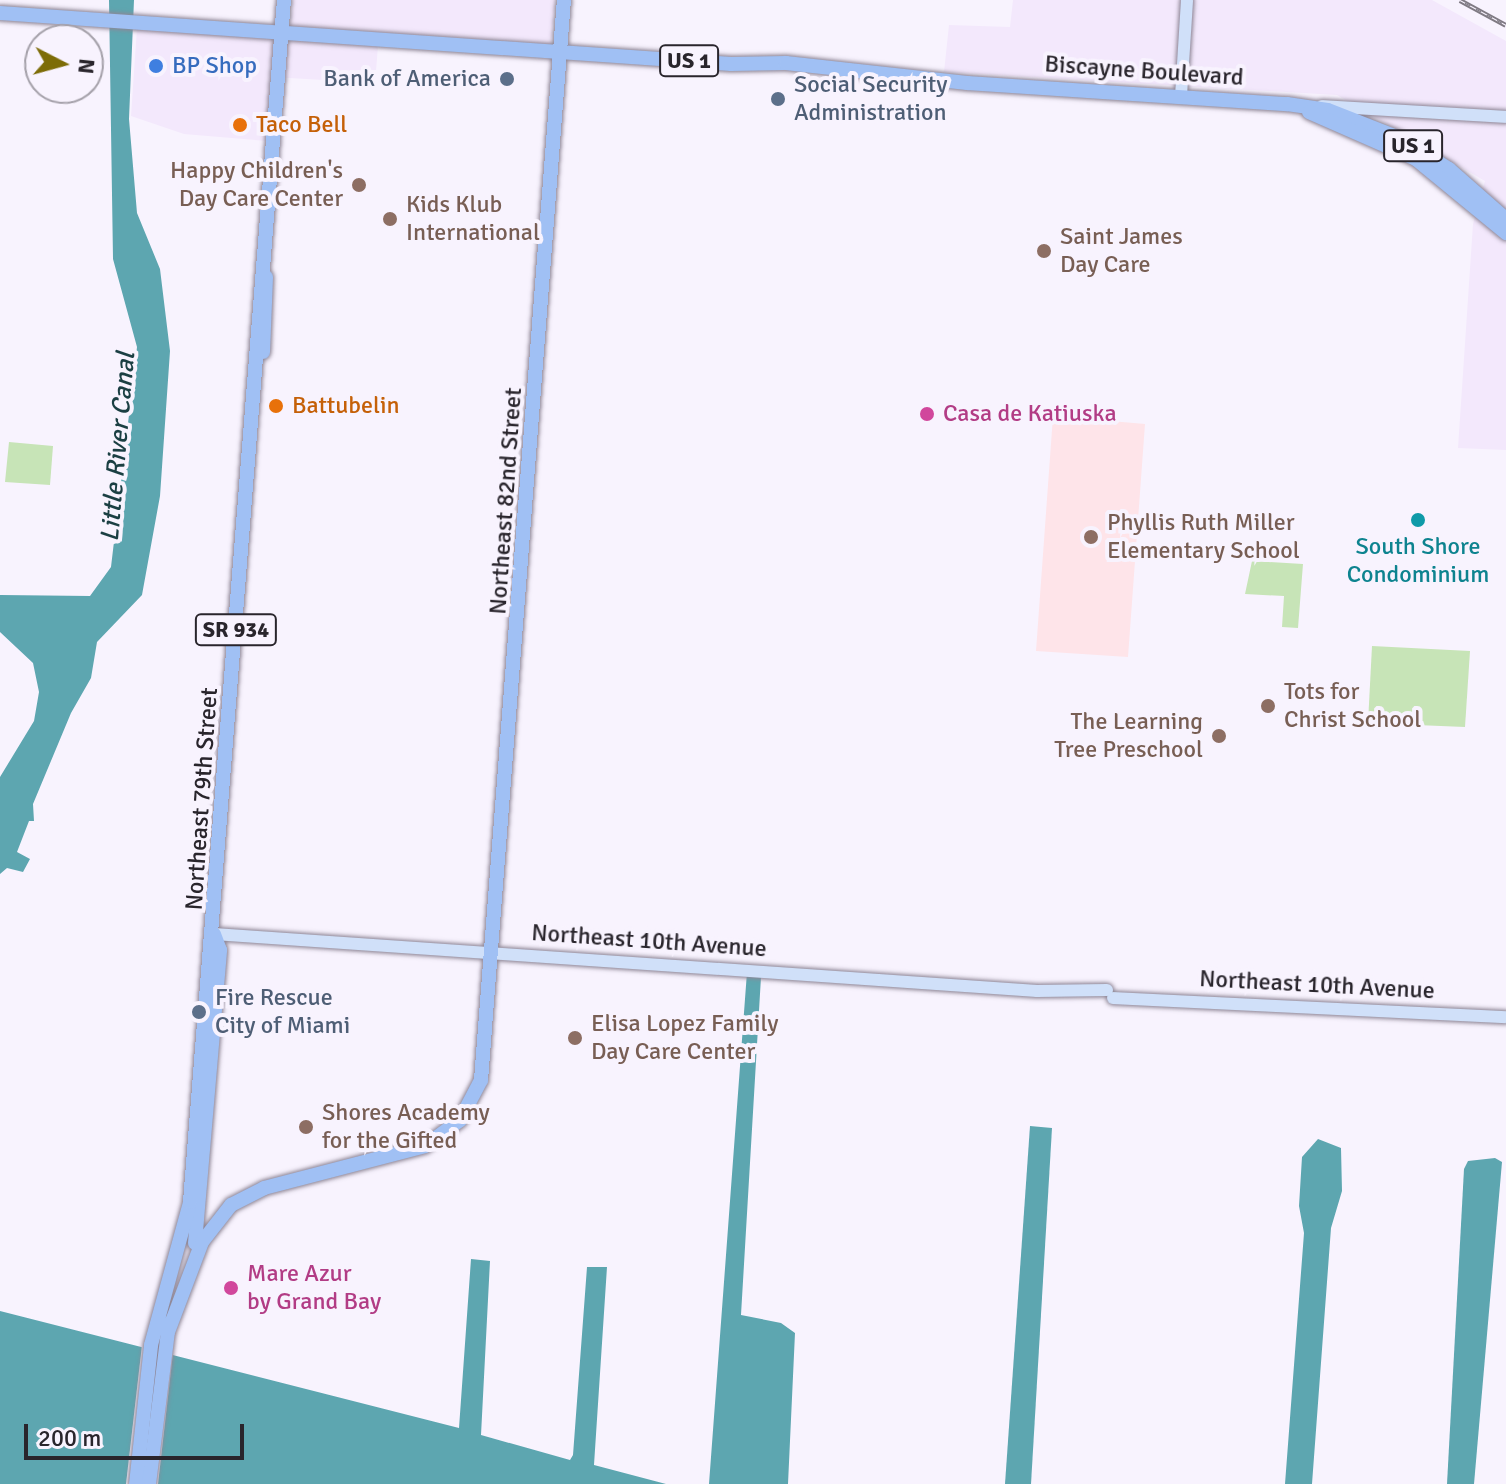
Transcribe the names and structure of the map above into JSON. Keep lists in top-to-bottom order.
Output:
{
  "streets": {
    "main road": [
      "US 1",
      "Biscayne Boulevard",
      "Northeast 82nd Street",
      "SR 934",
      "Northeast 79th Street"
    ],
    "street": ["Northeast 10th Avenue"]
  },
  "crossings": [
    ["Biscayne Boulevard", "Northeast 82nd Street"],
    ["Biscayne Boulevard", "Northeast 79th Street"],
    ["Northeast 82nd Street", "SR 934"],
    ["Northeast 82nd Street", "Northeast 79th Street"],
    ["Northeast 82nd Street", "Northeast 10th Avenue"],
    ["SR 934", "Northeast 79th Street"],
    ["Northeast 79th Street", "Northeast 10th Avenue"]
  ],
  "water": ["Little River Canal"],
  "places": [
    "BP Shop",
    "Bank of America",
    "Social Security Administration",
    "Taco Bell",
    "Happy Children's Day Care Center",
    "Kids Klub International",
    "Saint James Day Care",
    "Battubelin",
    "Casa de Katiuska",
    "South Shore Condominium",
    "Phyllis Ruth Miller Elementary School",
    "Tots for Christ School",
    "The Learning Tree Preschool",
    "Fire Rescue City of Miami",
    "Elisa Lopez Family Day Care Center",
    "Shores Academy for the Gifted",
    "Mare Azur by Grand Bay"
  ],
  "scale_bar": "200 m",
  "north": "right"
}
